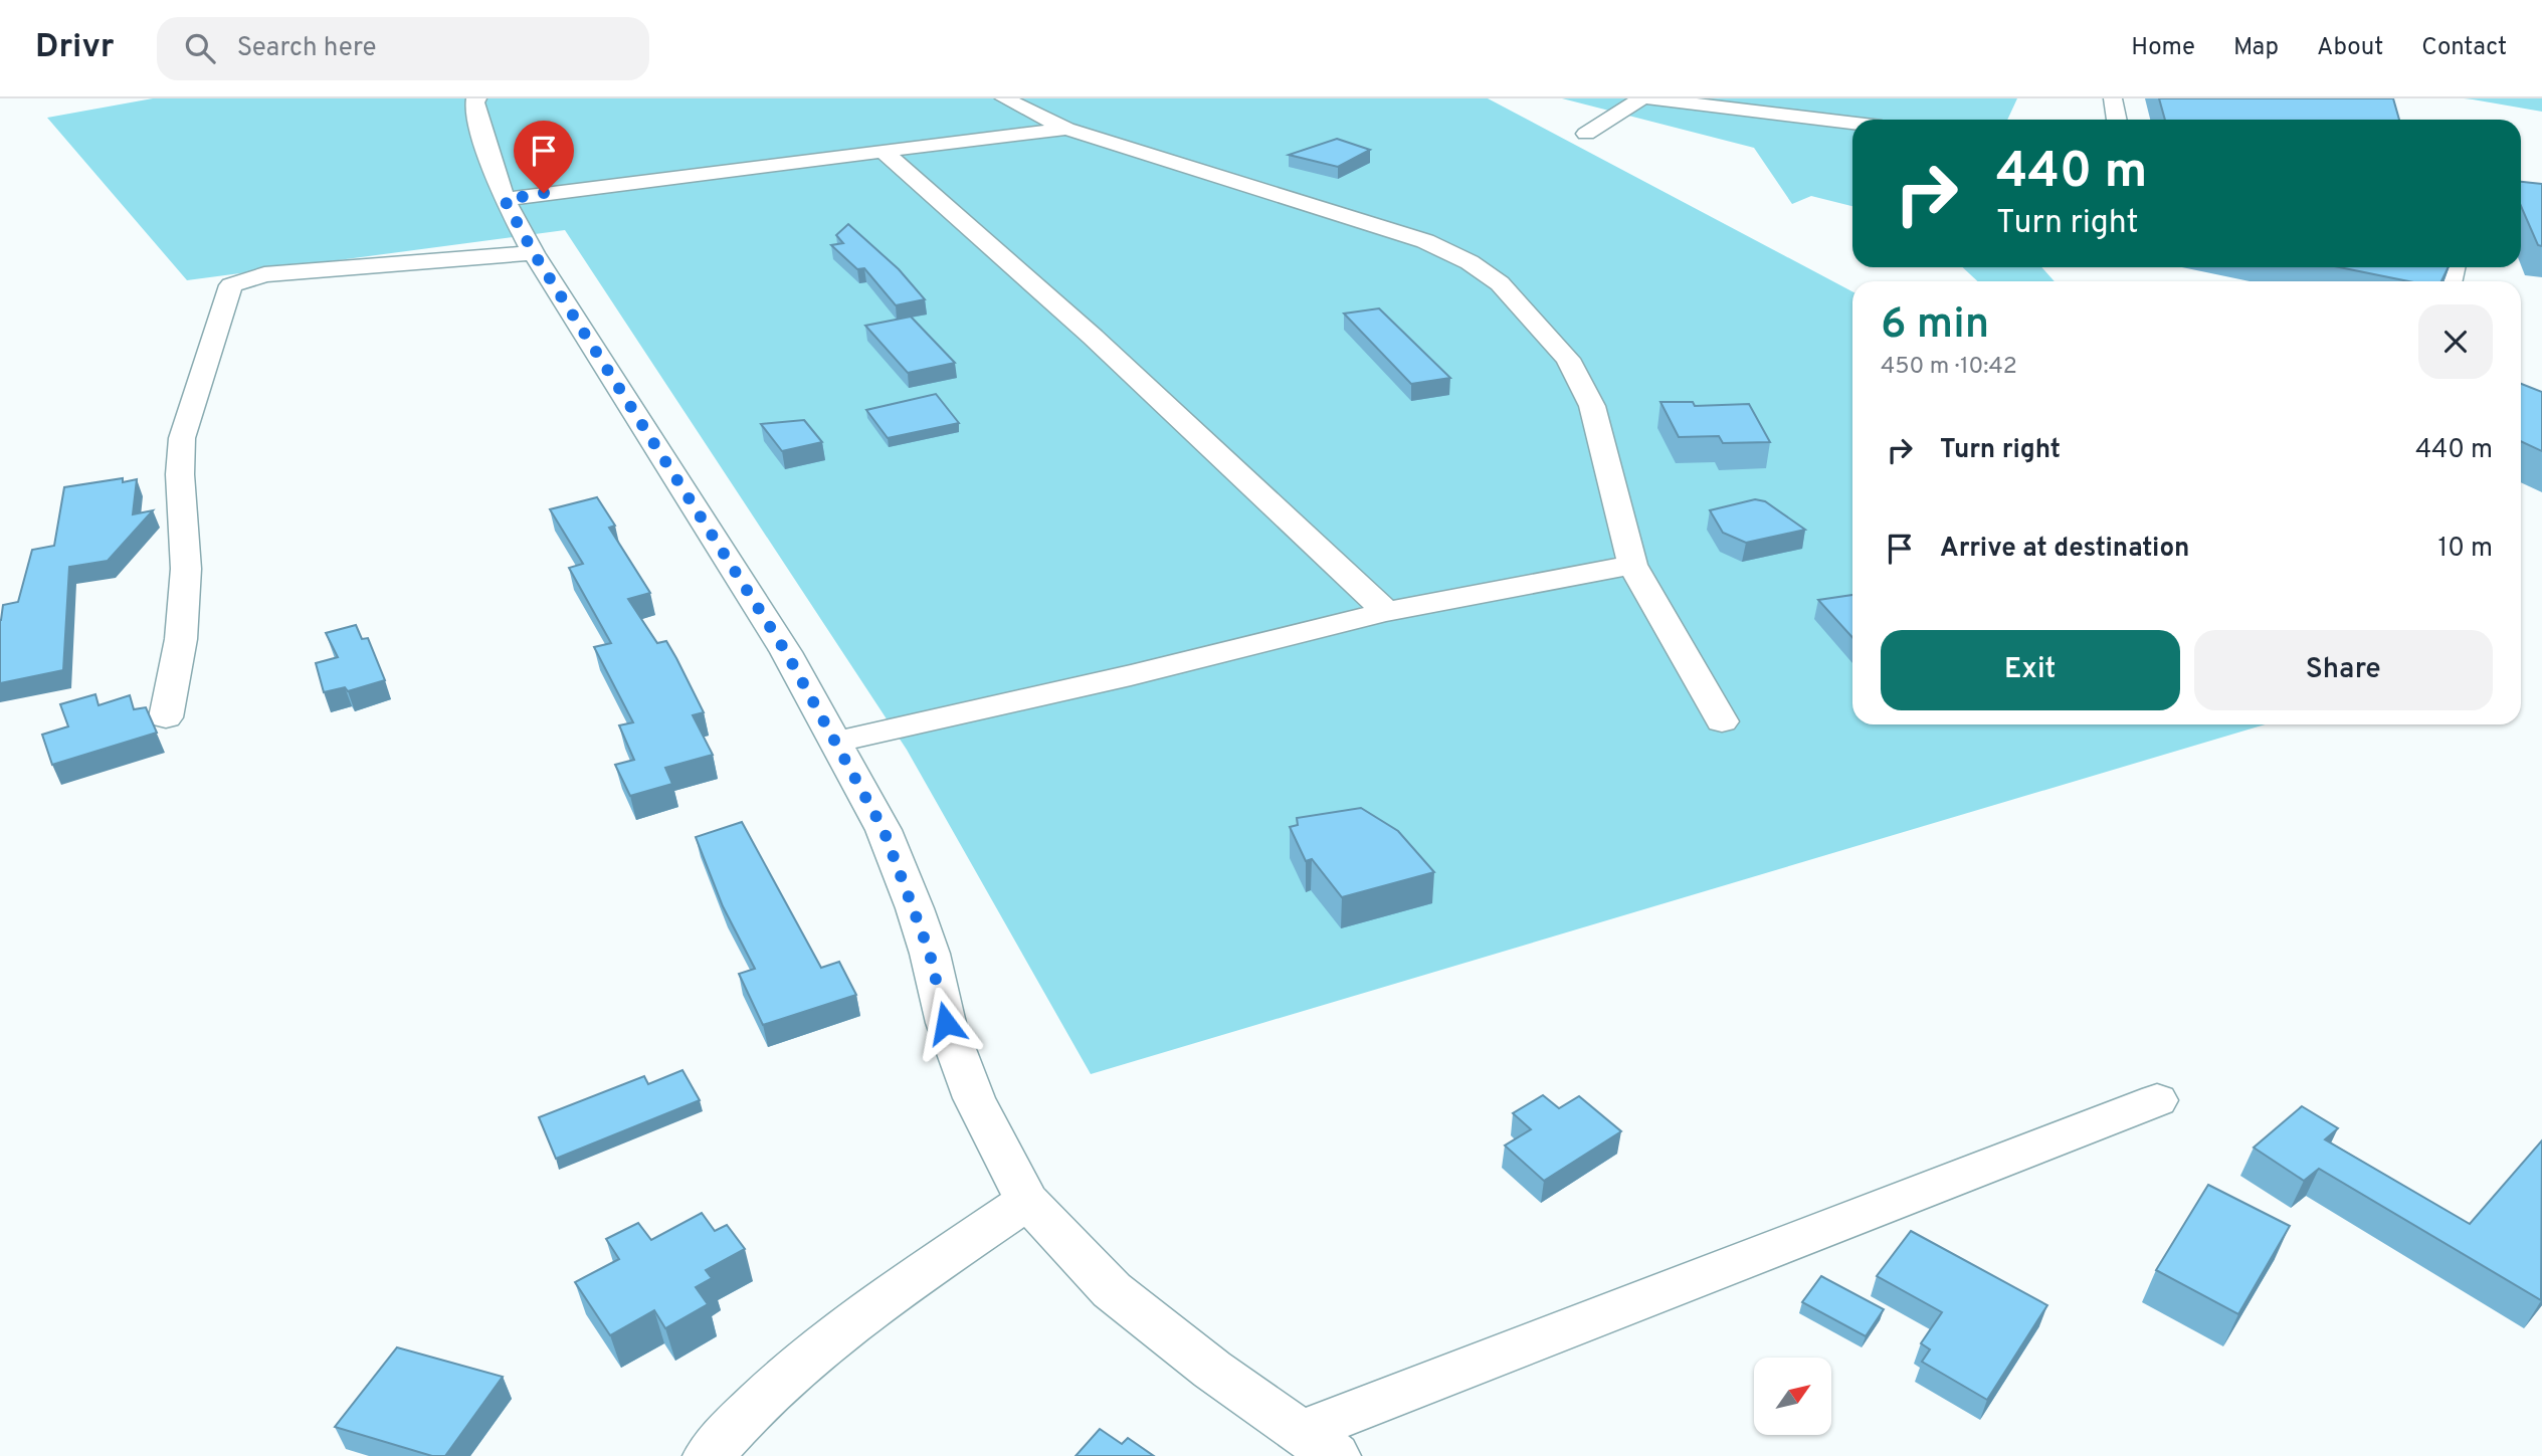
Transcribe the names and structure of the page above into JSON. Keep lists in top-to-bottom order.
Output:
{
  "north": "top right",
  "page": {
    "header": "Drivr",
    "search": "Search here",
    "nav": [
      "Home",
      "Map",
      "About",
      "Contact"
    ],
    "turn": ["440 m", "Turn right"],
    "heading": ["6 min", "450 m · 10:42"],
    "list": [
      {
        "name": "Turn right",
        "value": "440 m"
      },
      {
        "name": "Arrive at destination",
        "value": "10 m"
      }
    ],
    "buttons": ["Exit", "Share"]
  }
}
